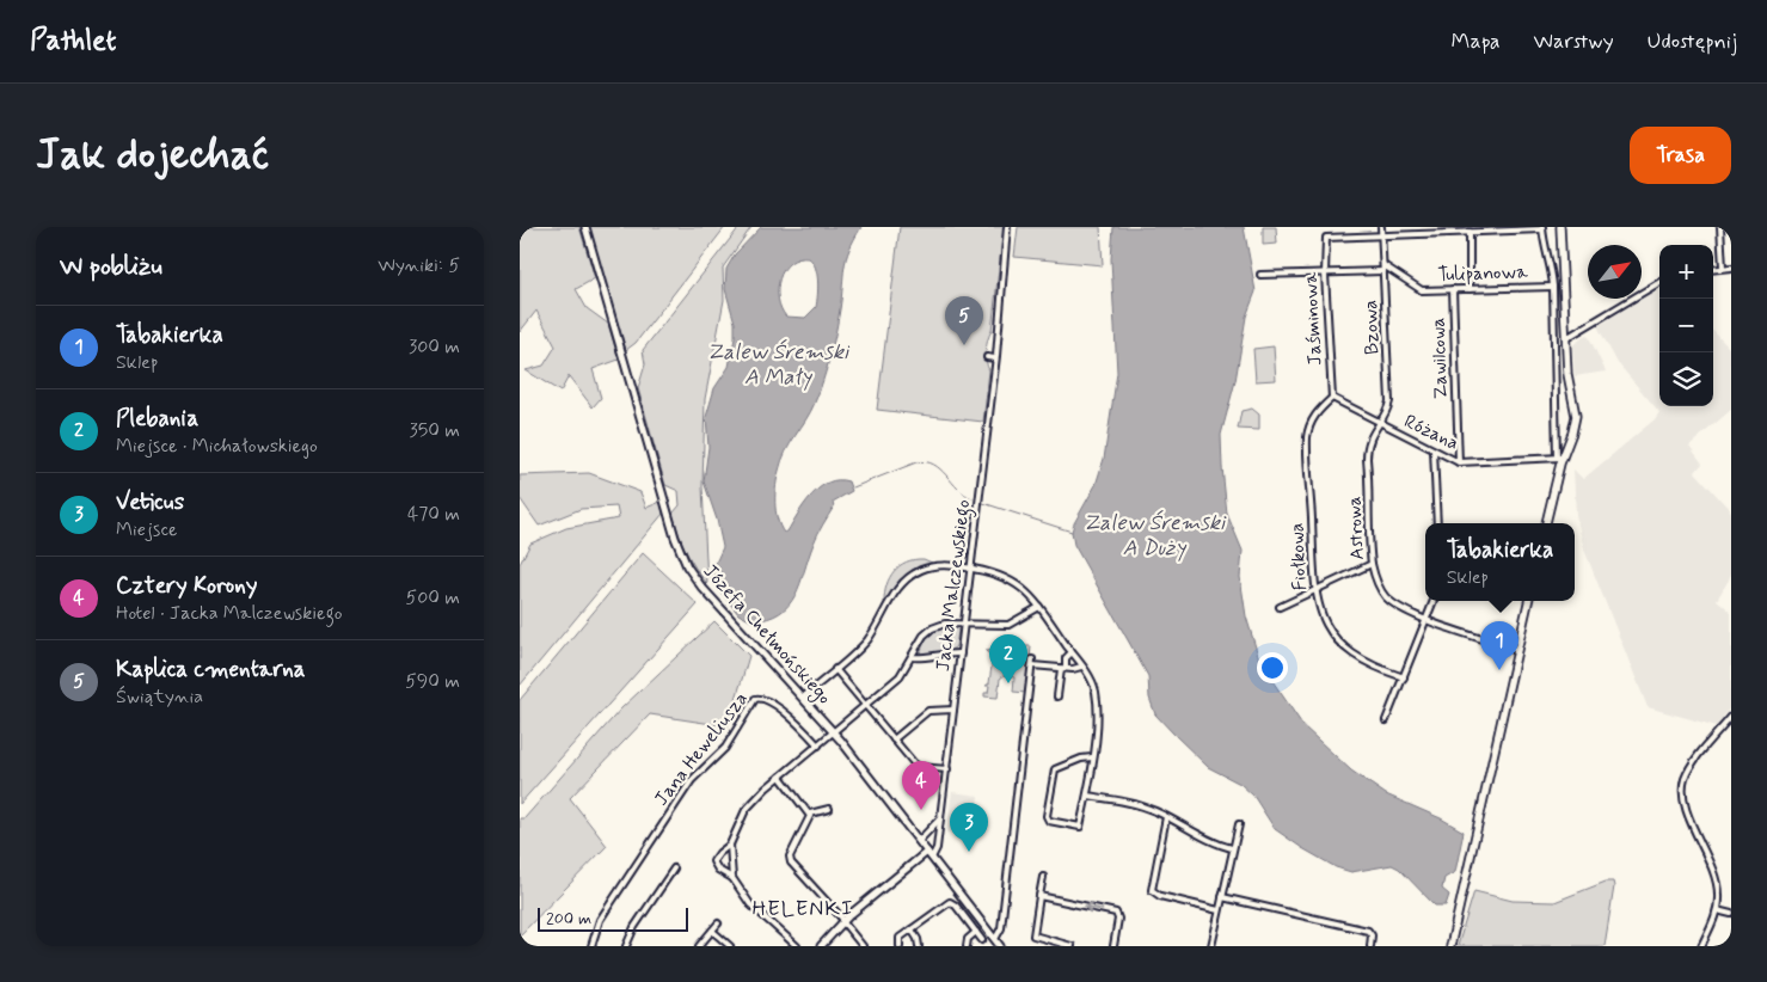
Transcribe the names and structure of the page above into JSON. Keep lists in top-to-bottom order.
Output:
{
  "streets": {
    "street": [
      "Tulipanowa",
      "Jaśminowa",
      "Bzowa",
      "Zawilcowa",
      "Różana",
      "Astrowa",
      "Fiołkowa",
      "Jacka Malczewskiego",
      "Józefa Chełmońskiego",
      "Jana Heweliusza"
    ]
  },
  "crossings": [
    ["Tulipanowa", "Bzowa"],
    ["Tulipanowa", "Zawilcowa"],
    ["Jaśminowa", "Bzowa"],
    ["Jaśminowa", "Różana"],
    ["Jaśminowa", "Fiołkowa"],
    ["Bzowa", "Różana"],
    ["Bzowa", "Astrowa"],
    ["Zawilcowa", "Różana"],
    ["Różana", "Astrowa"],
    ["Różana", "Fiołkowa"],
    ["Jacka Malczewskiego", "Józefa Chełmońskiego"]
  ],
  "districts": ["HELENKI"],
  "water": ["Zalew Śremski A Mały", "Zalew Śremski A Duży"],
  "scale_bar": "200 m",
  "north": "top right",
  "page": {
    "header": "Pathlet",
    "nav": ["Mapa", "Warstwy", "Udostępnij"],
    "buttons": "Trasa",
    "title": "Jak dojechać",
    "heading": ["W pobliżu", "Wyniki: 5"],
    "map_buttons": ["+", "−"],
    "pins": [
      "5",
      "1",
      "2",
      "4",
      "3"
    ],
    "list": [
      {
        "mark": "1",
        "name": "Tabakierka",
        "note": "Sklep",
        "value": "300 m"
      },
      {
        "mark": "2",
        "name": "Plebania",
        "note": "Miejsce · Michałowskiego",
        "value": "350 m"
      },
      {
        "mark": "3",
        "name": "Veticus",
        "note": "Miejsce",
        "value": "470 m"
      },
      {
        "mark": "4",
        "name": "Cztery Korony",
        "note": "Hotel · Jacka Malczewskiego",
        "value": "500 m"
      },
      {
        "mark": "5",
        "name": "Kaplica cmentarna",
        "note": "Świątynia",
        "value": "590 m"
      }
    ],
    "popup": ["Tabakierka", "Sklep"],
    "scale": "200 m"
  }
}
